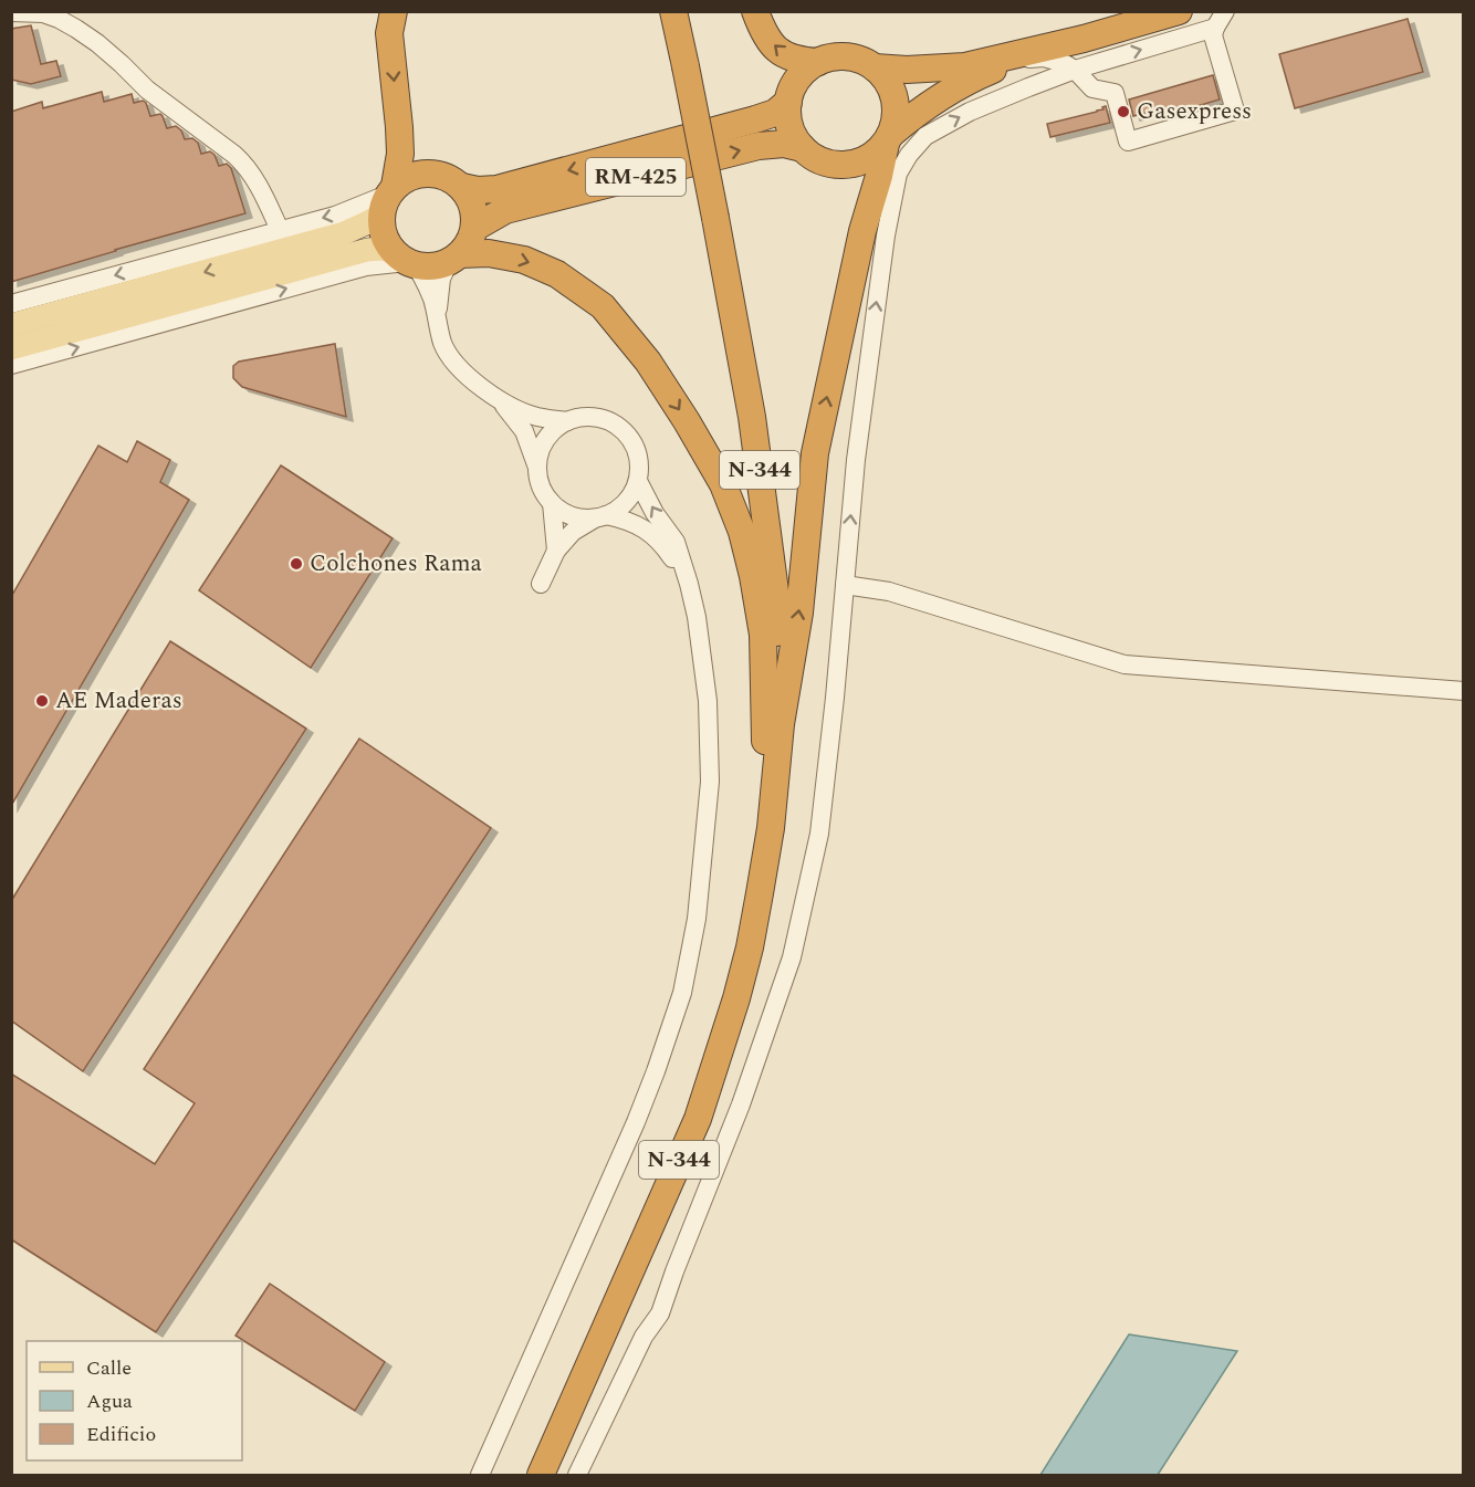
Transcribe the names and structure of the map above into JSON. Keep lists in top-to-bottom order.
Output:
{
  "streets": {
    "highway": ["RM-425", "N-344"]
  },
  "places": ["Gasexpress", "Colchones Rama", "AE Maderas"],
  "legend": ["Calle", "Agua", "Edificio"]
}
